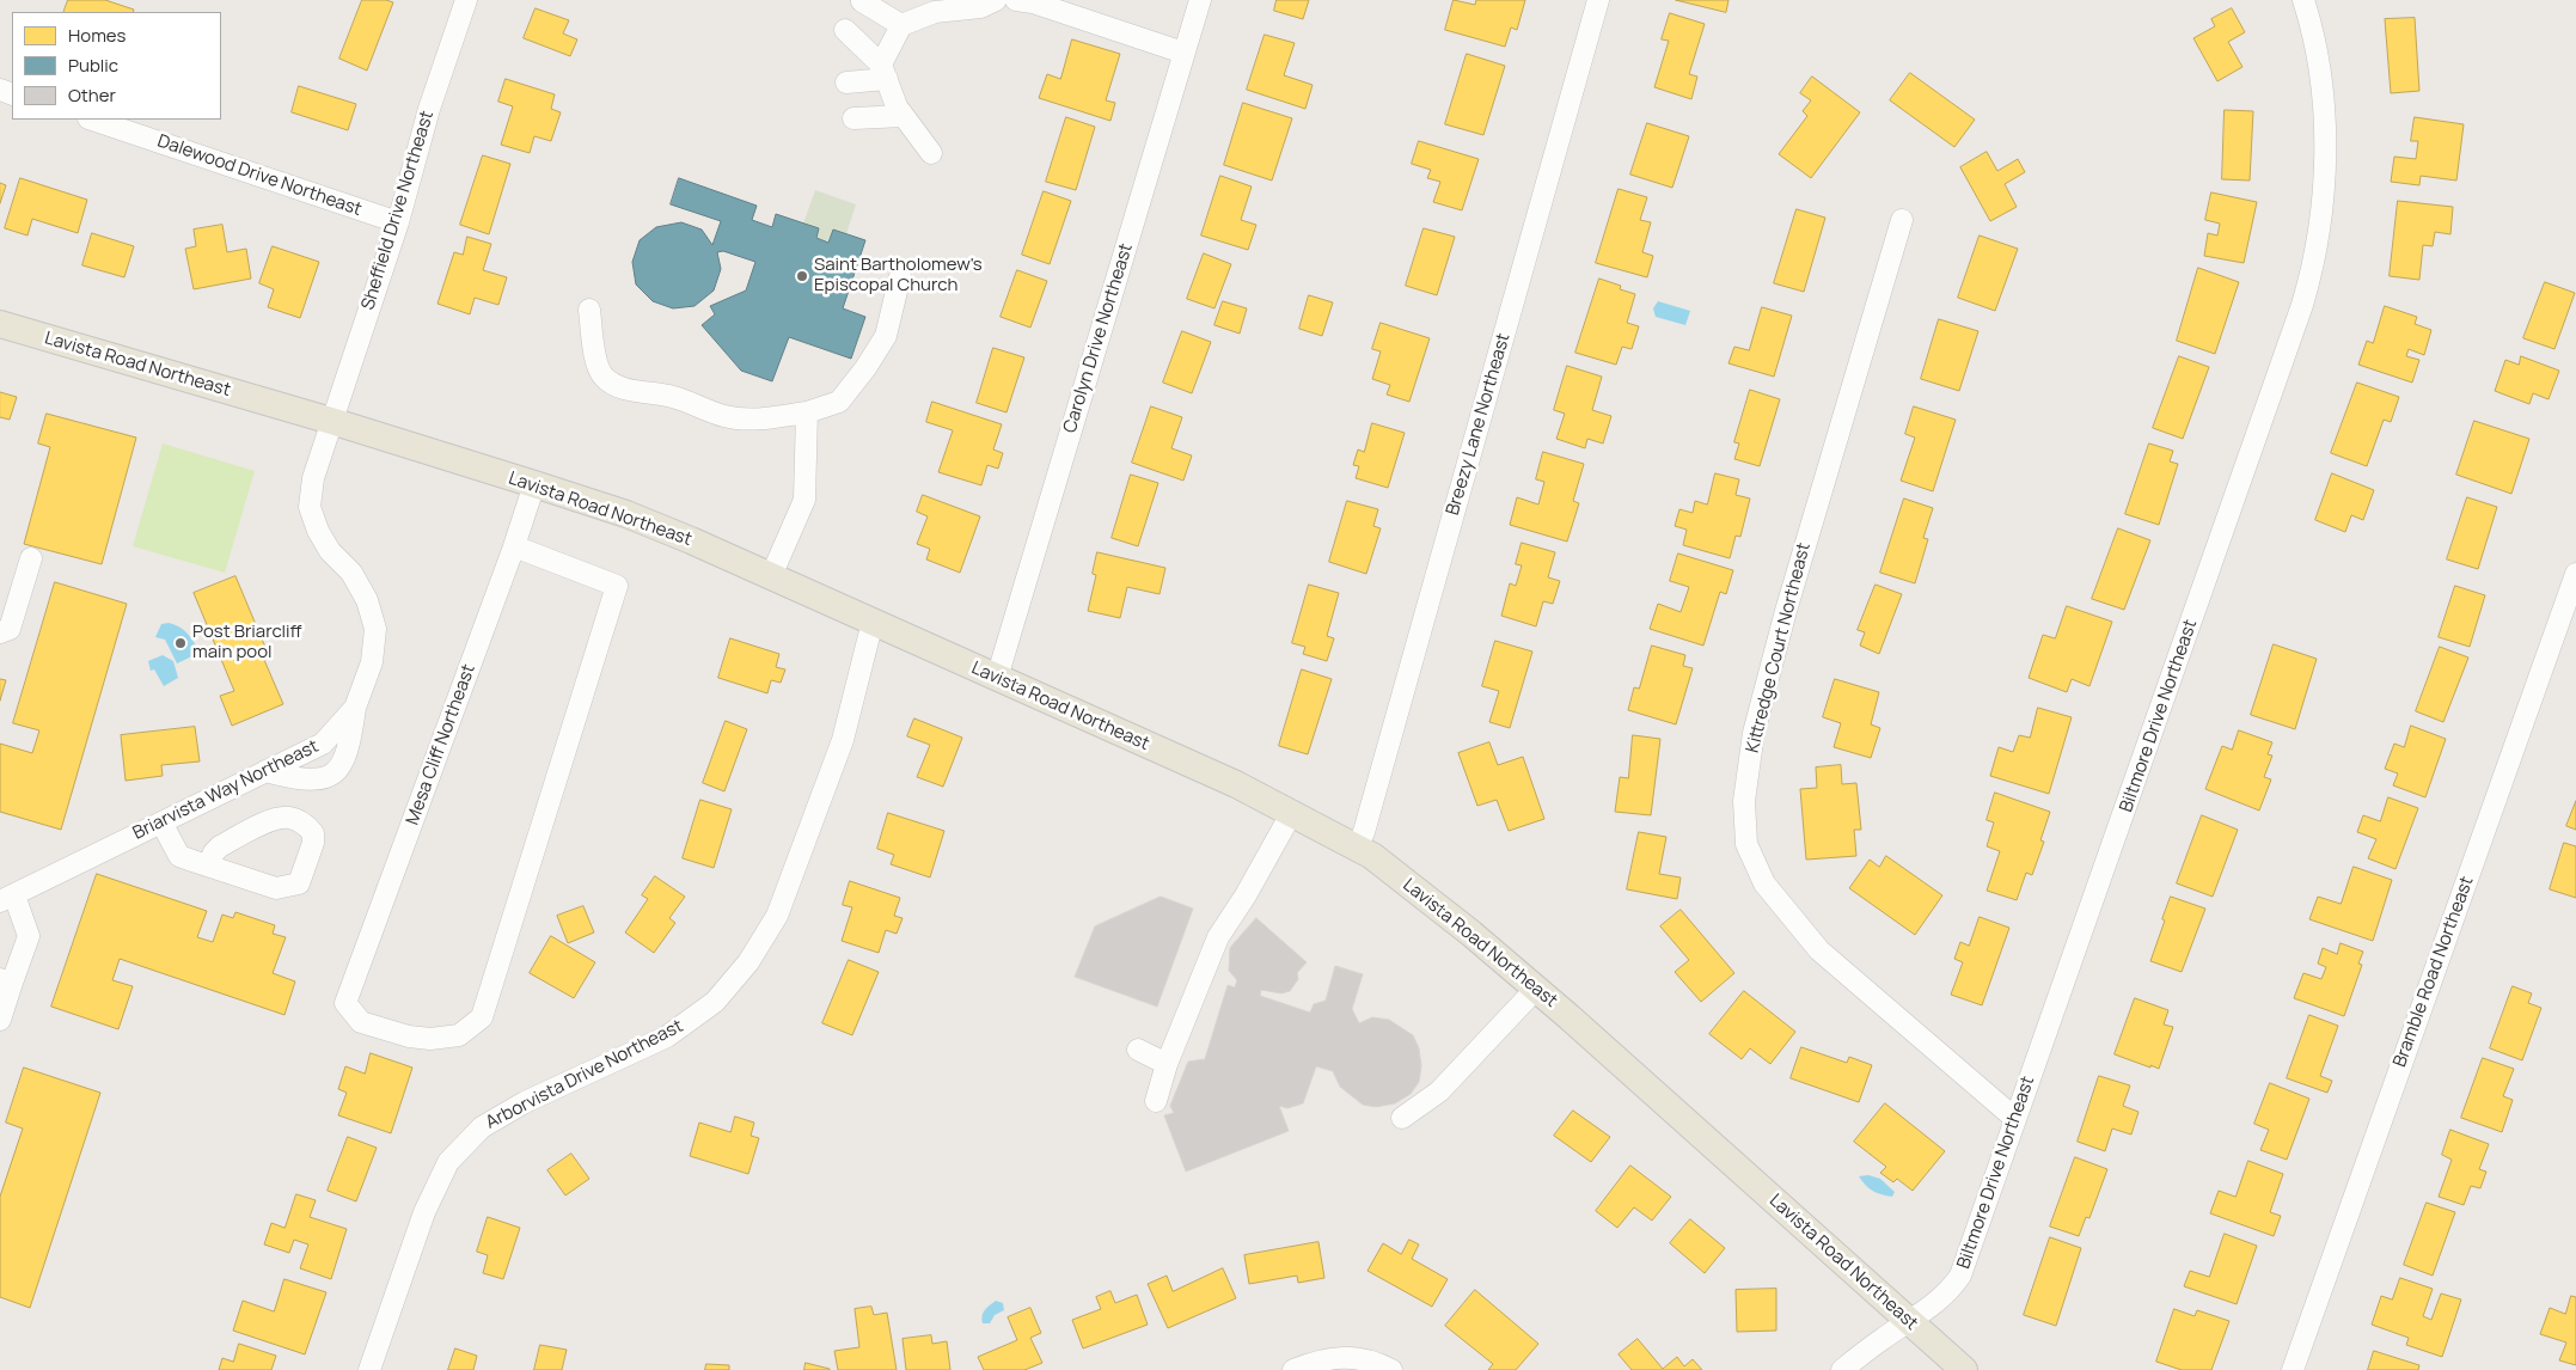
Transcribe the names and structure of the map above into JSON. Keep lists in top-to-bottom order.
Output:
{
  "streets": {
    "main road": ["Lavista Road Northeast"],
    "street": [
      "Dalewood Drive Northeast",
      "Sheffield Drive Northeast",
      "Carolyn Drive Northeast",
      "Breezy Lane Northeast",
      "Kittredge Court Northeast",
      "Biltmore Drive Northeast",
      "Mesa Cliff Northeast",
      "Briarvista Way Northeast",
      "Bramble Road Northeast",
      "Arborvista Drive Northeast"
    ]
  },
  "crossings": [
    ["Dalewood Drive Northeast", "Sheffield Drive Northeast"],
    ["Sheffield Drive Northeast", "Lavista Road Northeast"],
    ["Sheffield Drive Northeast", "Briarvista Way Northeast"],
    ["Carolyn Drive Northeast", "Lavista Road Northeast"],
    ["Lavista Road Northeast", "Breezy Lane Northeast"],
    ["Lavista Road Northeast", "Biltmore Drive Northeast"],
    ["Lavista Road Northeast", "Mesa Cliff Northeast"],
    ["Lavista Road Northeast", "Briarvista Way Northeast"],
    ["Lavista Road Northeast", "Arborvista Drive Northeast"],
    ["Kittredge Court Northeast", "Biltmore Drive Northeast"]
  ],
  "places": ["Saint Bartholomew's Episcopal Church", "Post Briarcliff main pool"],
  "legend": ["Homes", "Public", "Other"]
}
